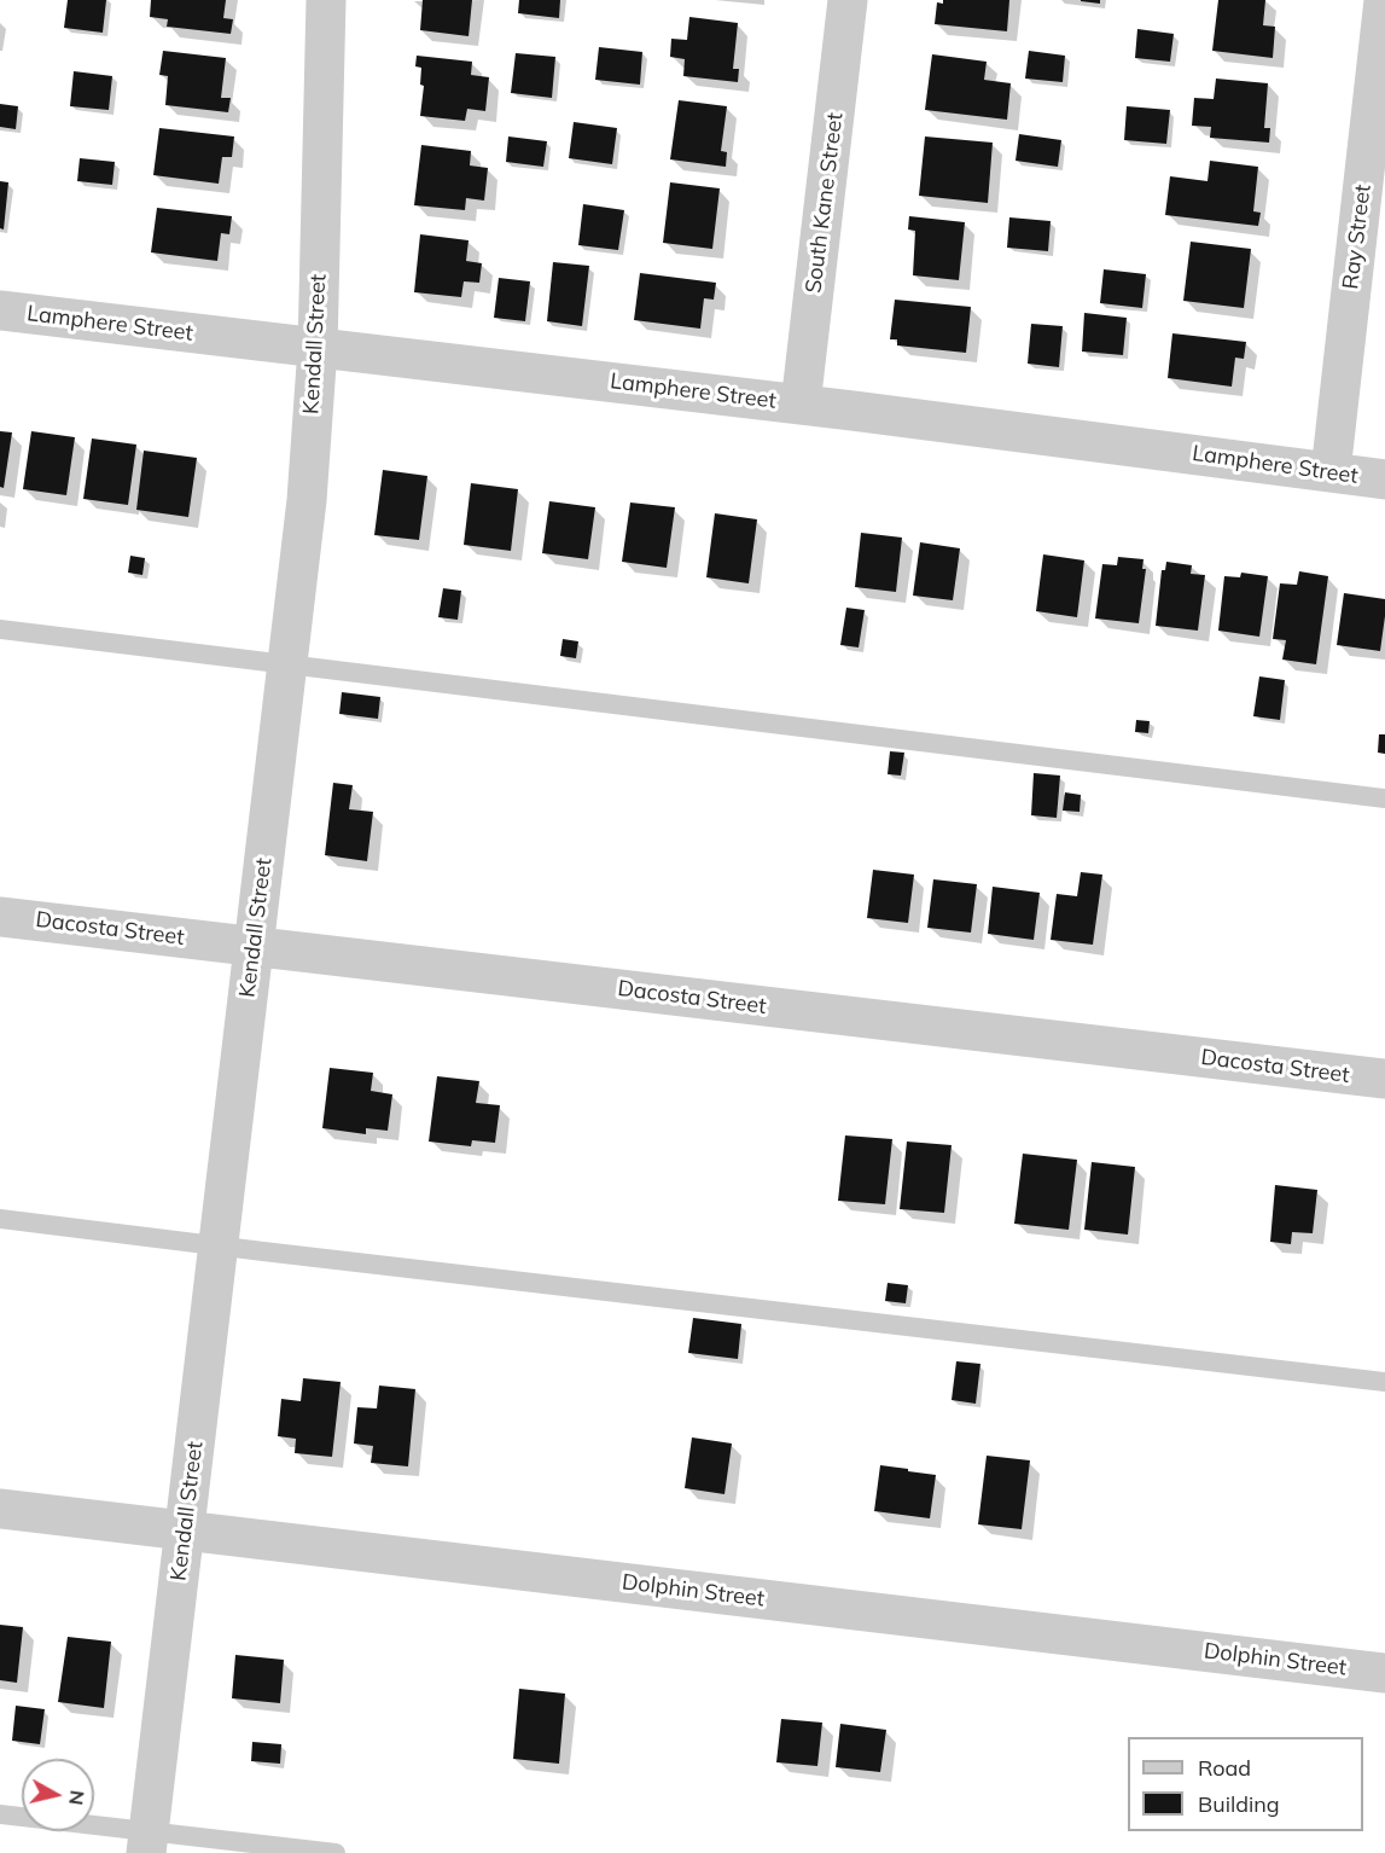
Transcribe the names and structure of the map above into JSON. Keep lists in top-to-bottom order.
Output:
{
  "streets": {
    "street": [
      "South Kane Street",
      "Ray Street",
      "Lamphere Street",
      "Kendall Street",
      "Dacosta Street",
      "Dolphin Street"
    ]
  },
  "crossings": [
    ["South Kane Street", "Lamphere Street"],
    ["Ray Street", "Lamphere Street"],
    ["Lamphere Street", "Kendall Street"],
    ["Kendall Street", "Dacosta Street"],
    ["Kendall Street", "Dolphin Street"]
  ],
  "legend": ["Road", "Building"],
  "north": "right"
}
